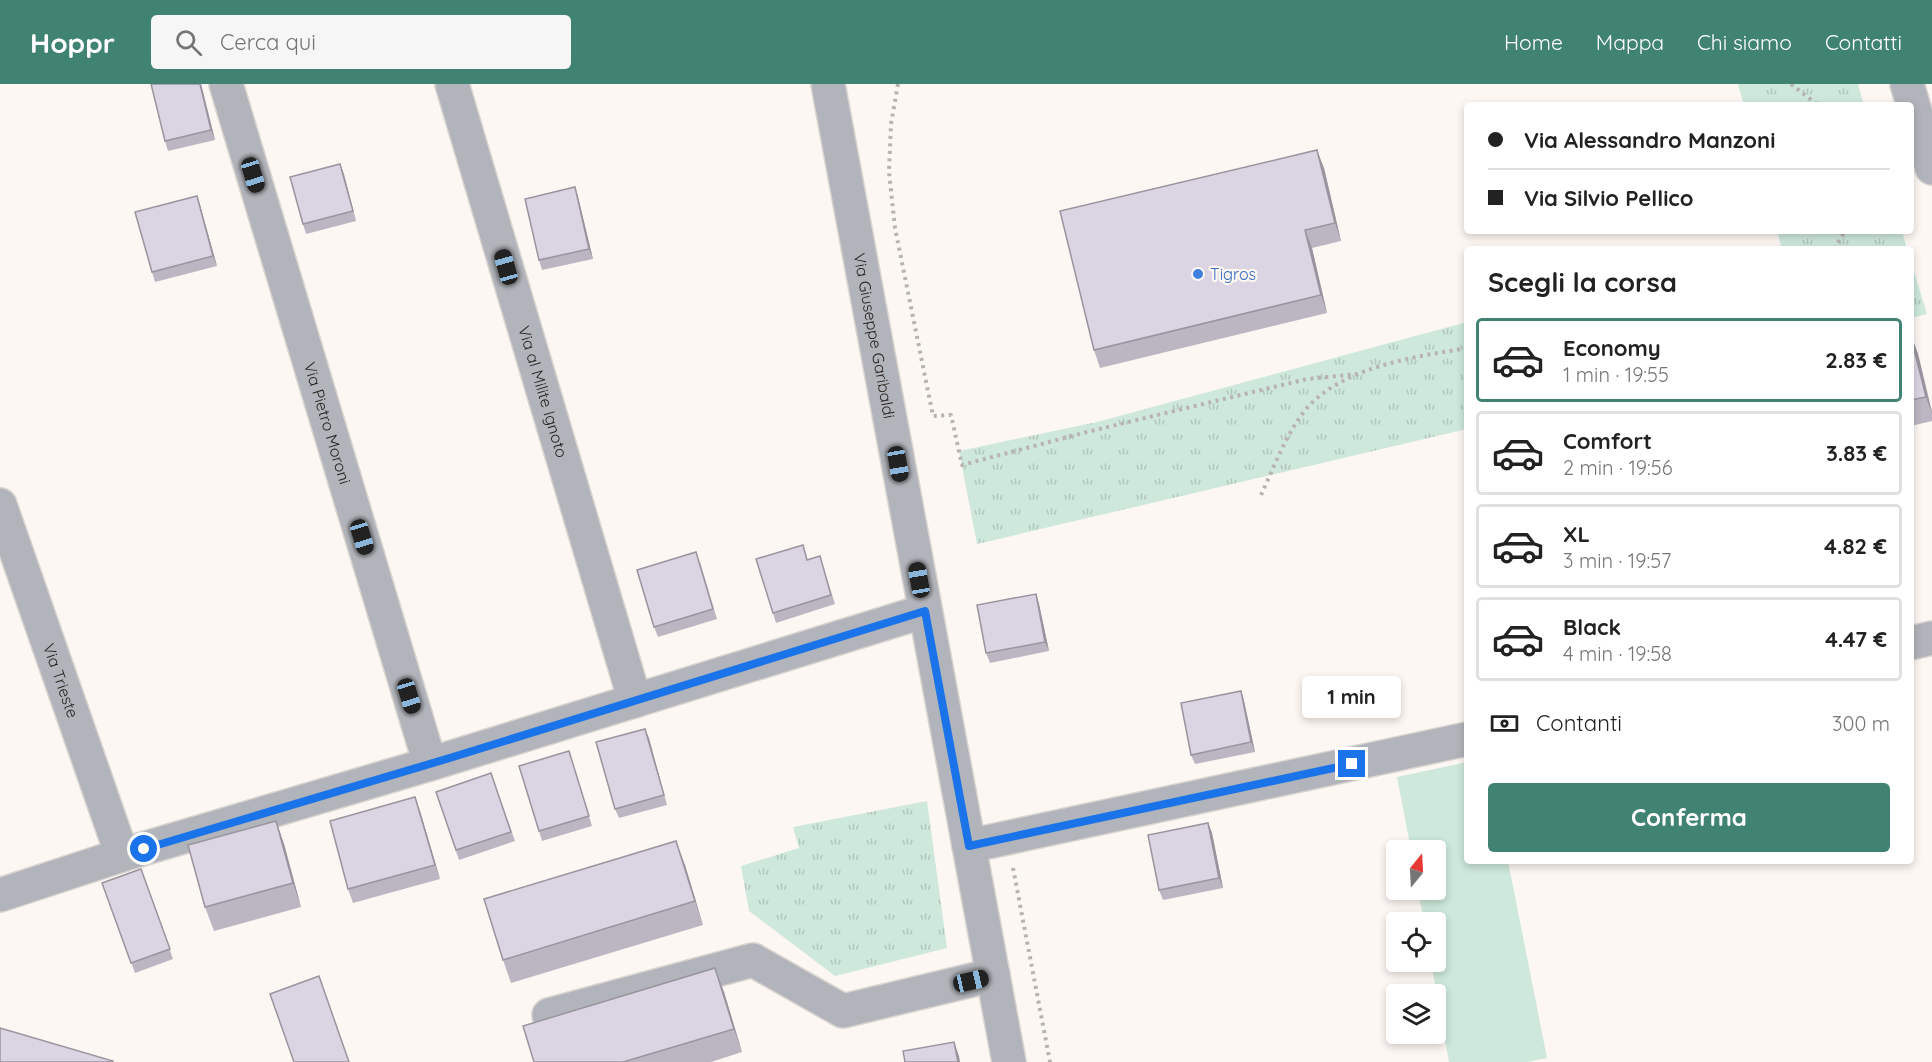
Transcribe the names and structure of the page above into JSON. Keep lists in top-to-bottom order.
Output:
{
  "streets": {
    "street": [
      "Via Giuseppe Garibaldi",
      "Via al Milite Ignoto",
      "Via Pietro Moroni",
      "Via Trieste"
    ]
  },
  "places": ["Tigros"],
  "north": "top",
  "page": {
    "header": "Hoppr",
    "search": "Cerca qui",
    "nav": [
      "Home",
      "Mappa",
      "Chi siamo",
      "Contatti"
    ],
    "banner": ["Via Alessandro Manzoni", "Via Silvio Pellico"],
    "heading": "Scegli la corsa",
    "list": [
      {
        "name": "Economy",
        "note": "1 min · 19:55",
        "value": "2.83 €"
      },
      {
        "name": "Comfort",
        "note": "2 min · 19:56",
        "value": "3.83 €"
      },
      {
        "name": "XL",
        "note": "3 min · 19:57",
        "value": "4.82 €"
      },
      {
        "name": "Black",
        "note": "4 min · 19:58",
        "value": "4.47 €"
      }
    ],
    "bubble": "1 min",
    "pay": ["Contanti", "300 m"],
    "buttons": "Conferma"
  }
}
